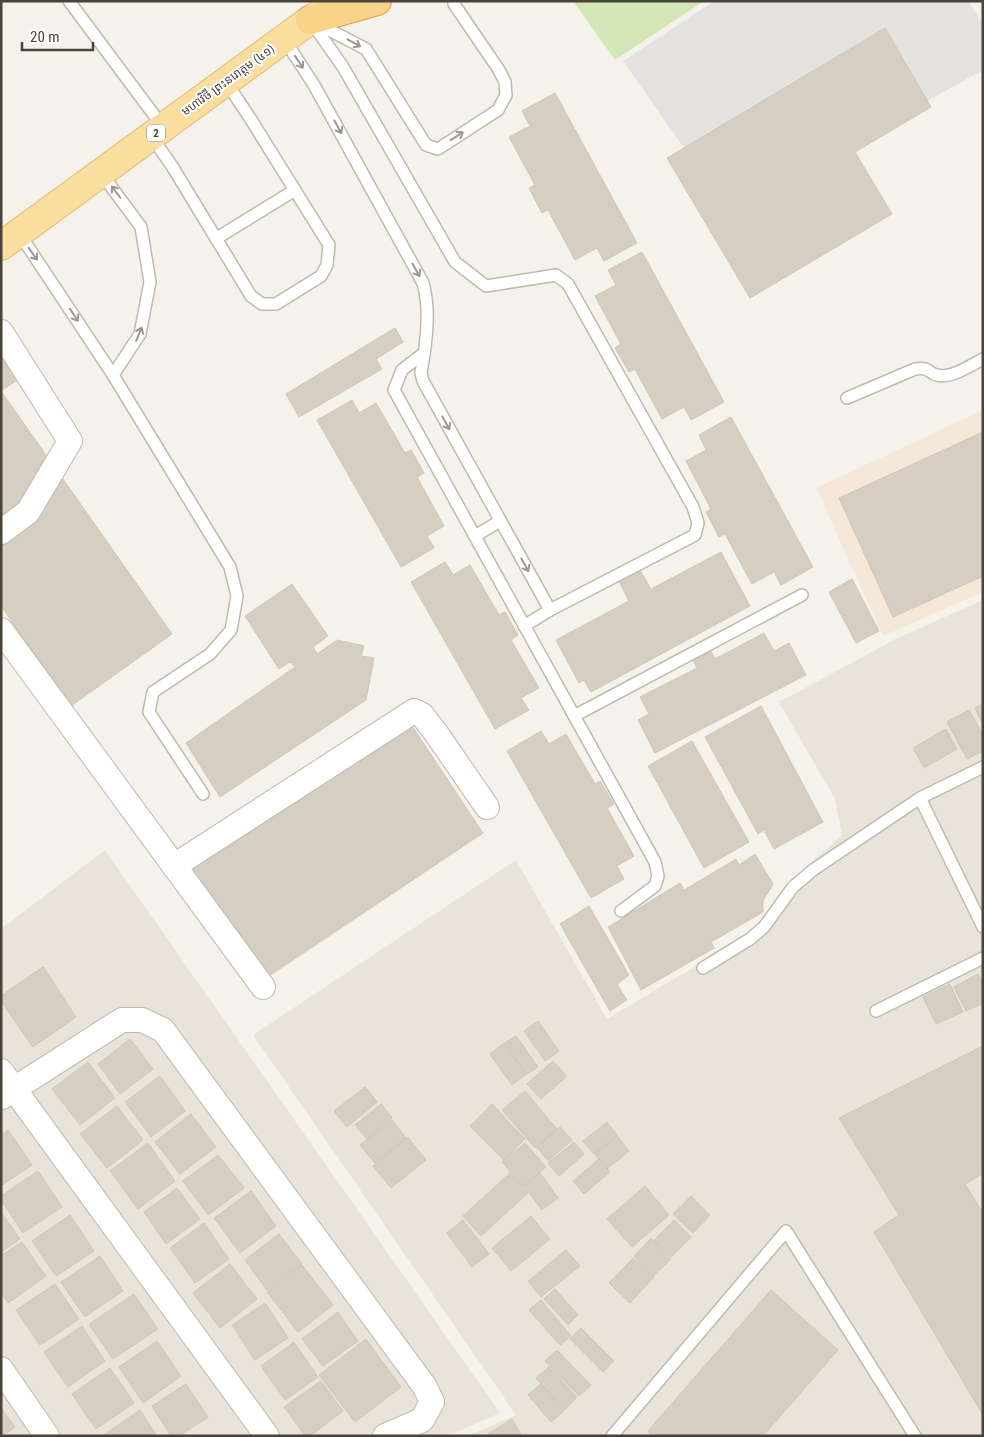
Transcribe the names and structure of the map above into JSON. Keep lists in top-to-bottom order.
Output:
{
  "streets": {
    "main road": ["មហាវិថី ព្រះនរោត្តម (៤១)", "2"]
  },
  "crossings": [
    ["មហាវិថី ព្រះនរោត្តម (៤១)", "2"]
  ],
  "scale_bar": "20 m"
}
